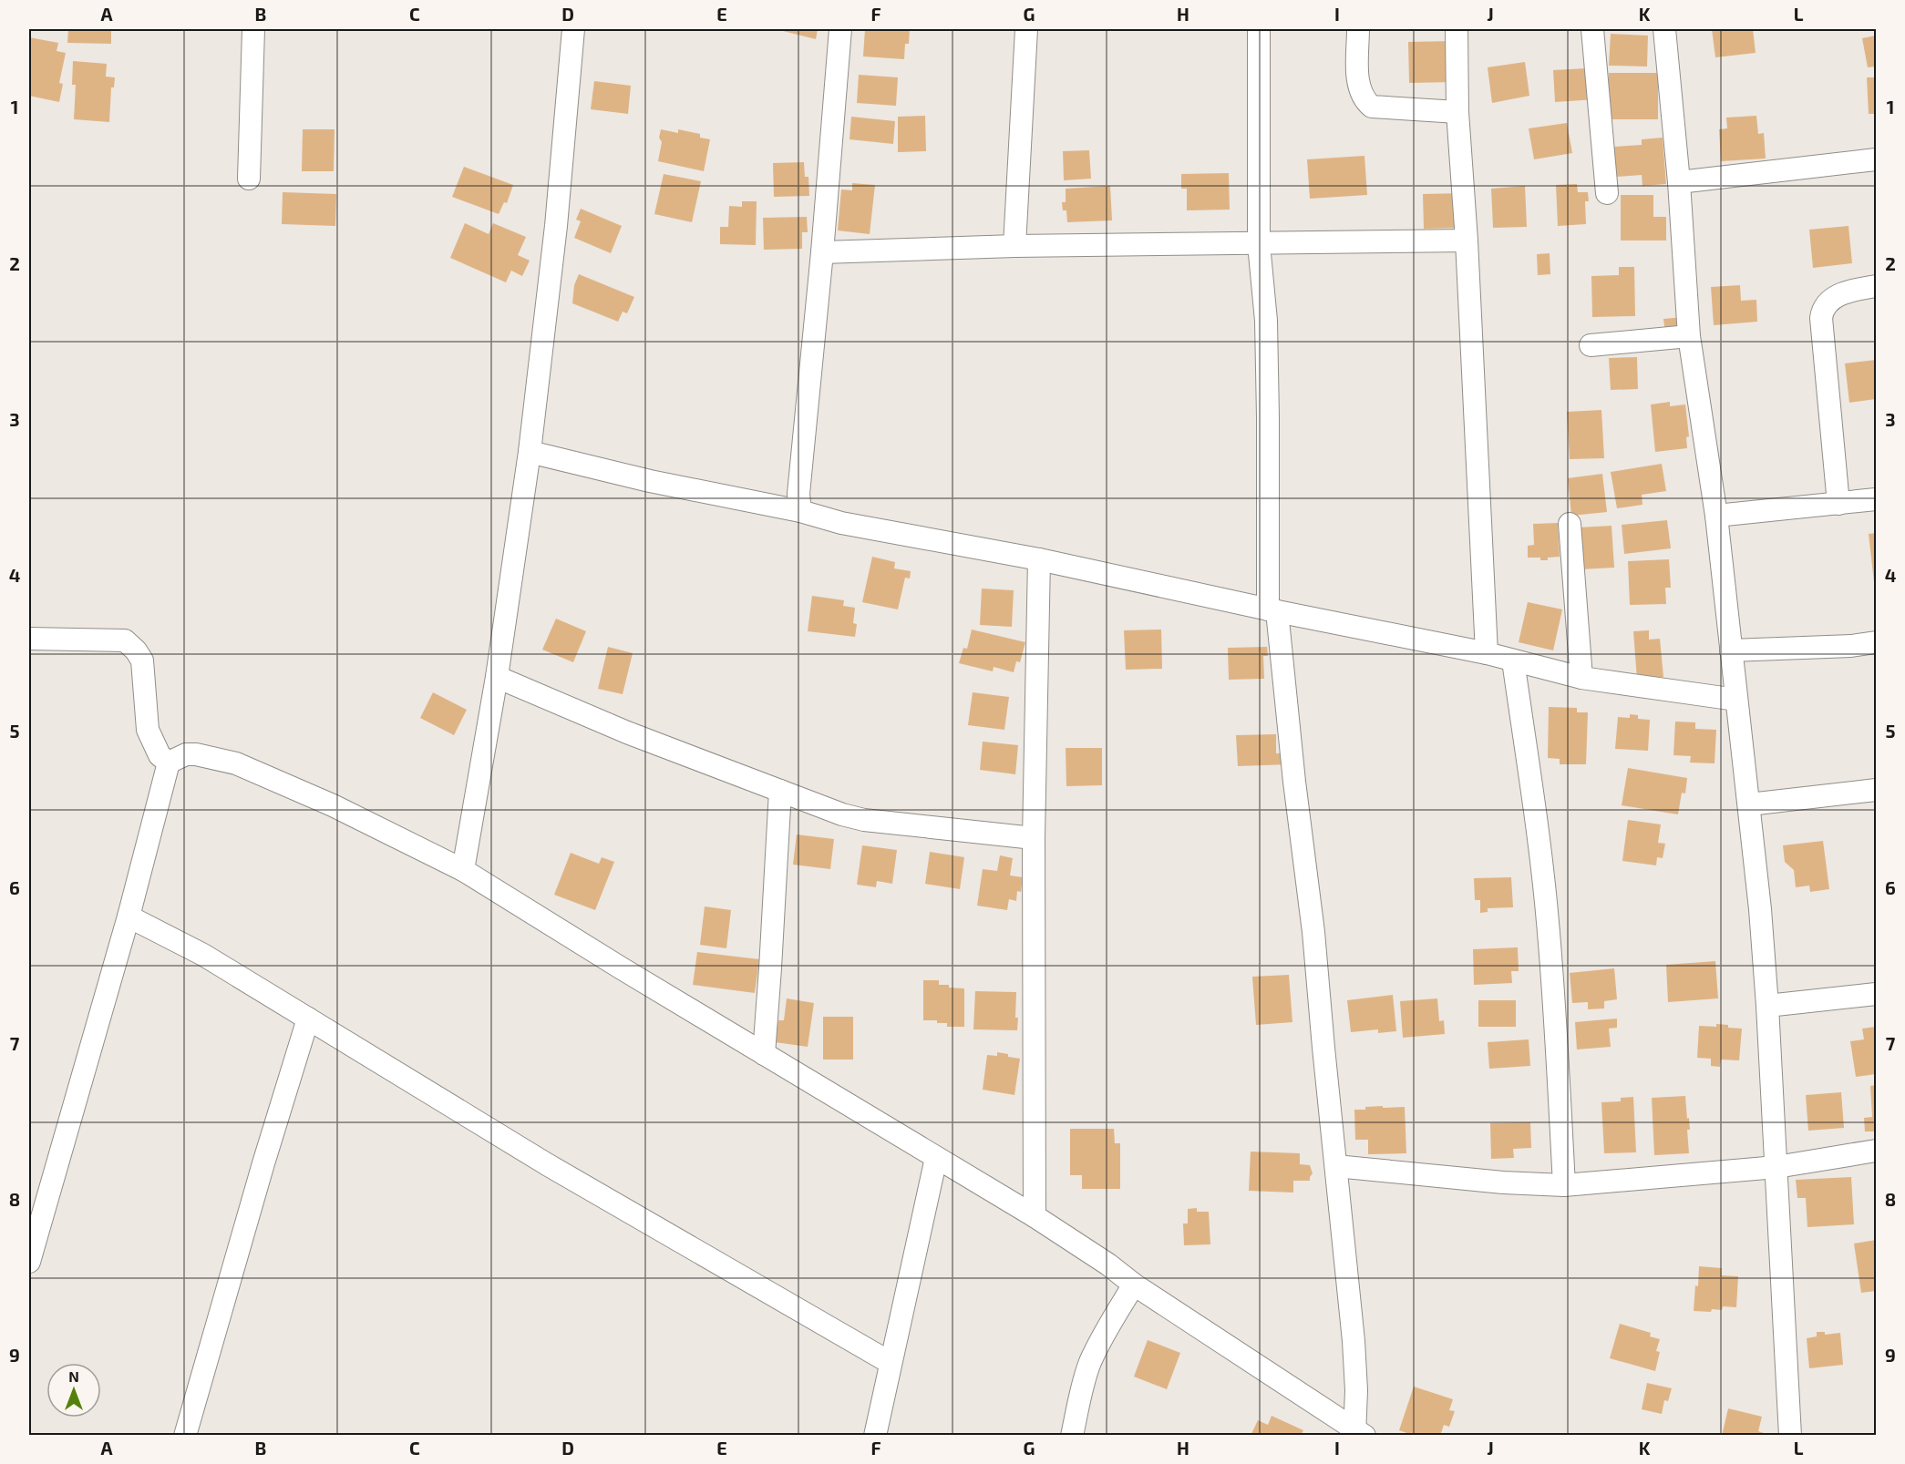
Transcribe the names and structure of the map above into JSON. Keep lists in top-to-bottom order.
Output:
{
  "north": "top",
  "grid": {
    "columns": [
      "A",
      "B",
      "C",
      "D",
      "E",
      "F",
      "G",
      "H",
      "I",
      "J",
      "K",
      "L"
    ],
    "rows": [
      "1",
      "2",
      "3",
      "4",
      "5",
      "6",
      "7",
      "8",
      "9"
    ]
  }
}
